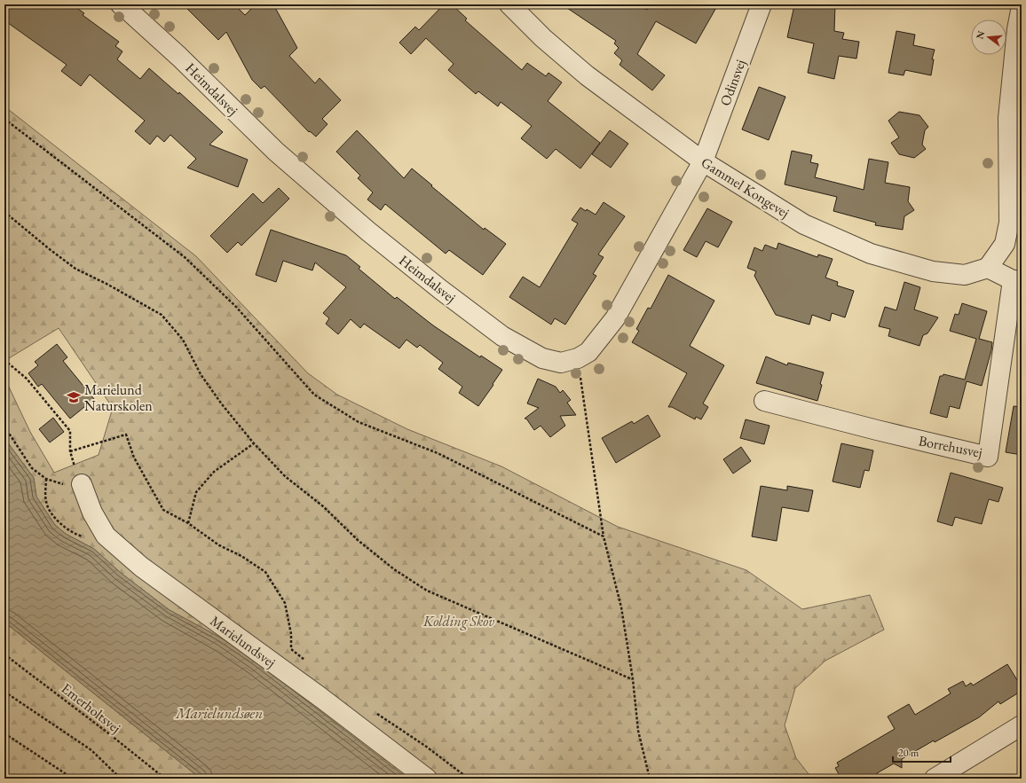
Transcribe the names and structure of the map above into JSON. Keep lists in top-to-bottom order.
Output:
{
  "streets": {
    "street": [
      "Odinsvej",
      "Heimdalsvej",
      "Gammel Kongevej",
      "Borrehusvej",
      "Marielundsvej"
    ],
    "path": ["Emerholtsvej"]
  },
  "crossings": [
    ["Odinsvej", "Heimdalsvej"],
    ["Odinsvej", "Gammel Kongevej"],
    ["Heimdalsvej", "Gammel Kongevej"]
  ],
  "water": ["Marielundsøen"],
  "parks": ["Kolding Skov"],
  "places": {
    "school or university": ["Marielund Naturskolen"]
  },
  "scale_bar": "20 m",
  "north": "left"
}
